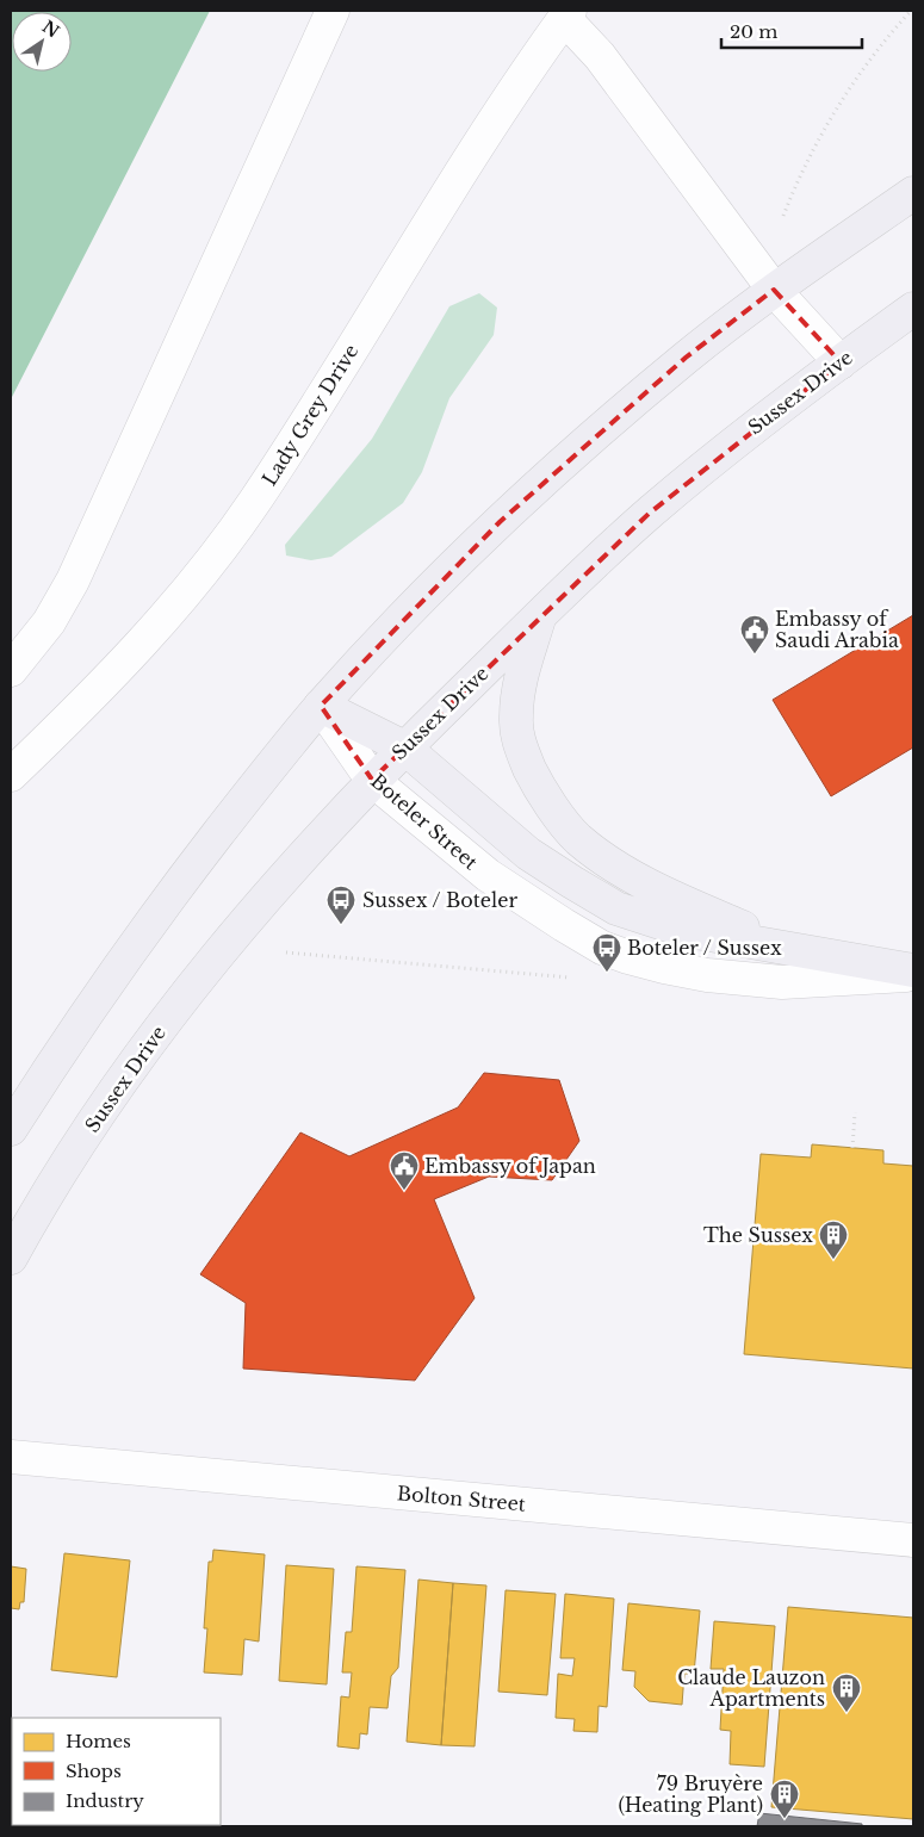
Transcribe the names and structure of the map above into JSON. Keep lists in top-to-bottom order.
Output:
{
  "streets": {
    "main road": ["Sussex Drive"],
    "street": ["Lady Grey Drive", "Boteler Street", "Bolton Street"]
  },
  "crossings": [
    ["Sussex Drive", "Lady Grey Drive"],
    ["Sussex Drive", "Boteler Street"]
  ],
  "places": {
    "public building": ["Embassy of Saudi Arabia", "Embassy of Japan"],
    "bus stop": ["Sussex / Boteler", "Boteler / Sussex"],
    "building": ["The Sussex", "Claude Lauzon Apartments", "79 Bruyère (Heating Plant)"]
  },
  "legend": ["Homes", "Shops", "Industry"],
  "scale_bar": "20 m",
  "north": "top right"
}
